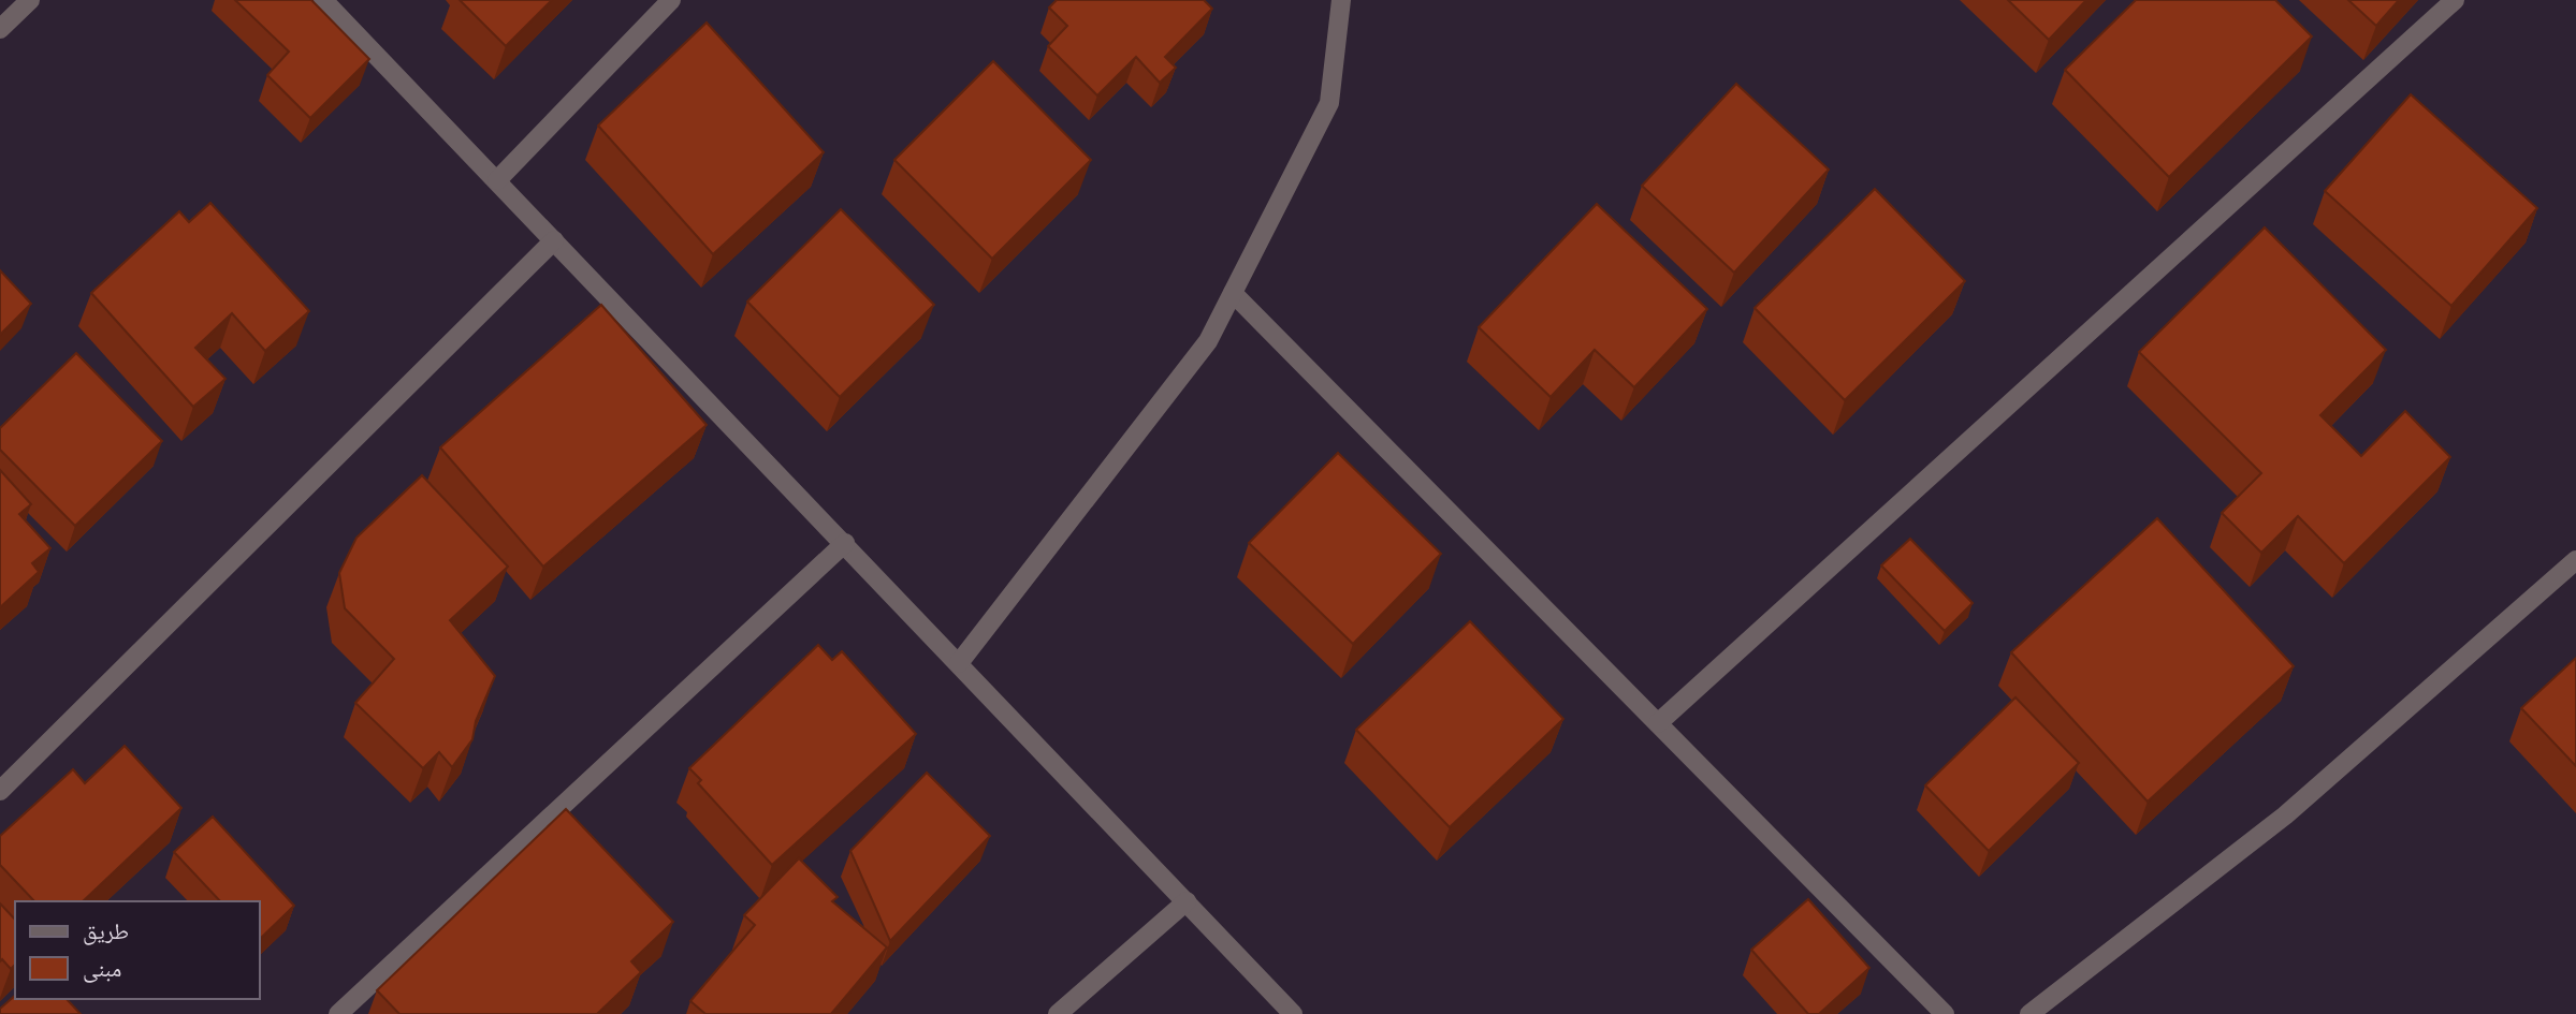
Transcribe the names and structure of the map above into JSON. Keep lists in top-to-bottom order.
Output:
{
  "legend": ["طريق", "مبنى"]
}
